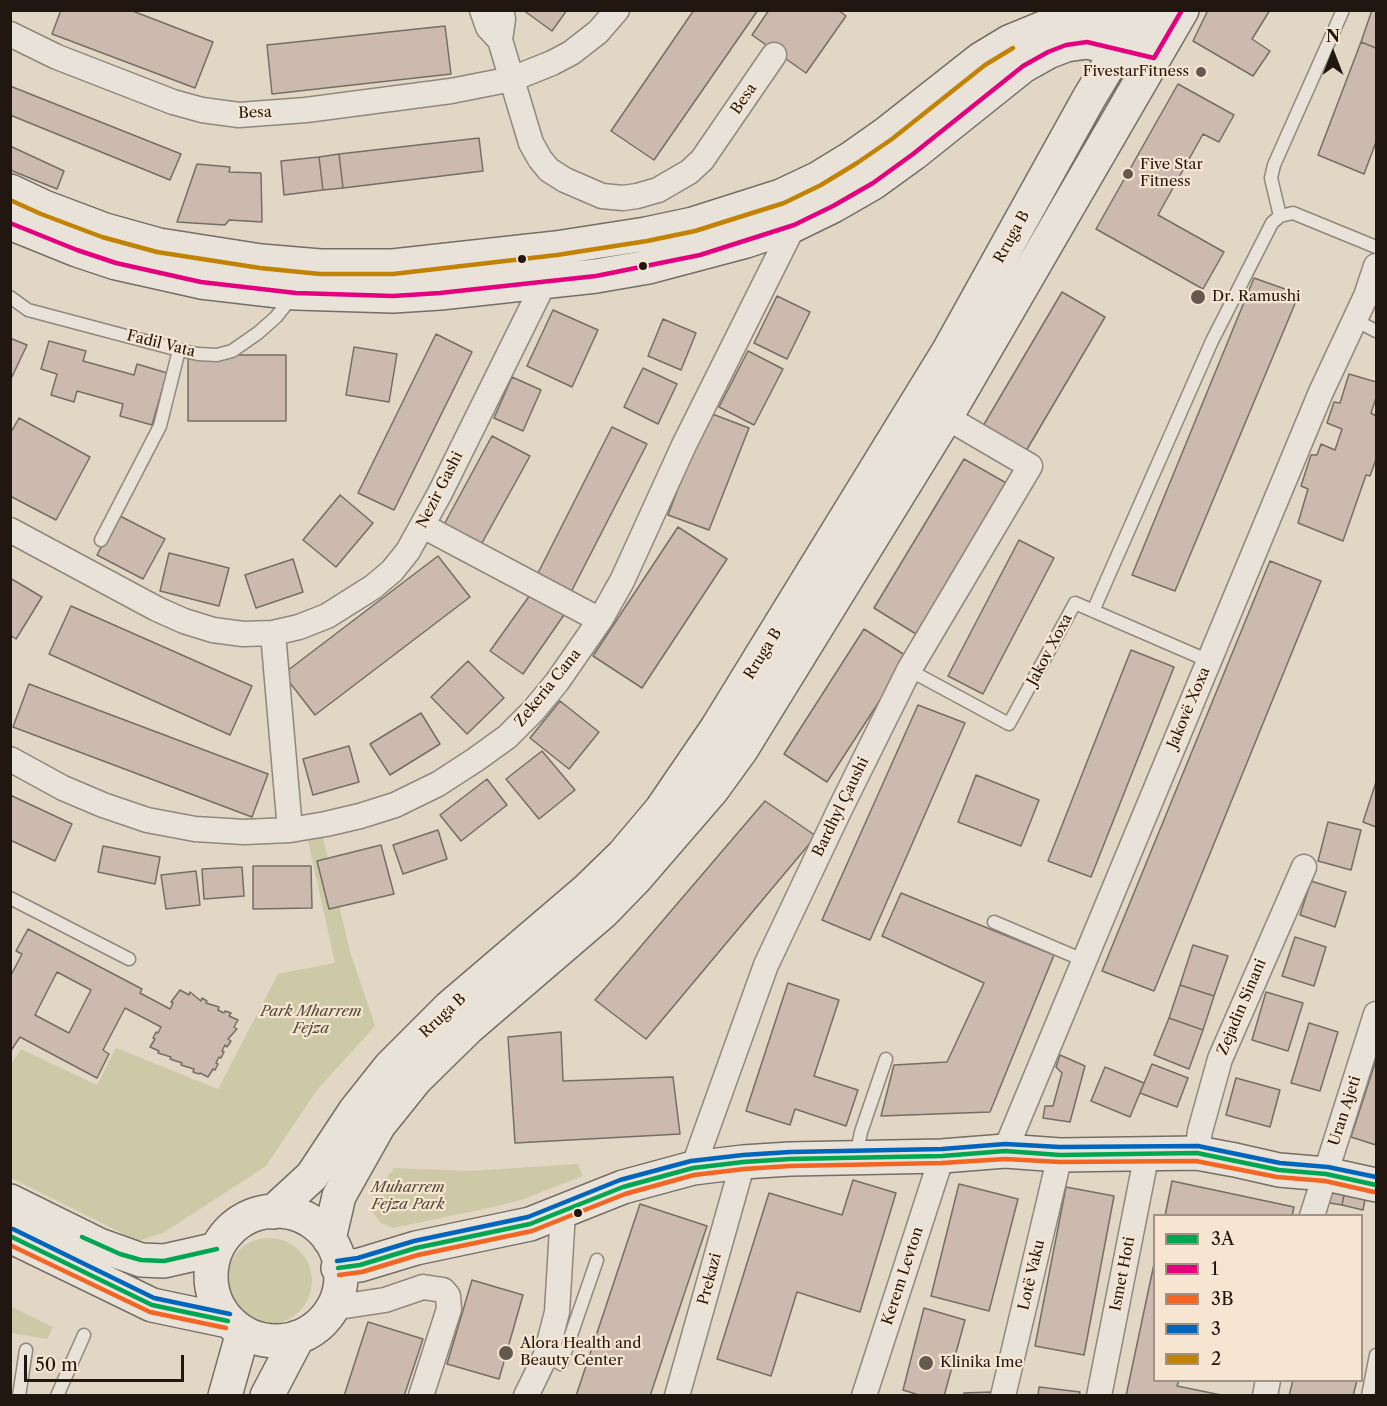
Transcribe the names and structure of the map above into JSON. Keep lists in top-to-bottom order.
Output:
{
  "streets": {
    "main road": ["Rruga B"],
    "street": [
      "Besa",
      "Nezir Gashi",
      "Zekeria Cana",
      "Jakovë Xoxa",
      "Bardhyl Çaushi",
      "Zejadin Sinani",
      "Uran Ajeti",
      "Ismet Hoti",
      "Lotë Vaku",
      "Kerem Levton",
      "Prekazi"
    ],
    "lane": ["Fadil Vata", "Jakov Xoxa"]
  },
  "crossings": [
    ["Rruga B", "Bardhyl Çaushi"],
    ["Jakov Xoxa", "Jakovë Xoxa"],
    ["Jakov Xoxa", "Bardhyl Çaushi"]
  ],
  "parks": ["Park Mharrem Fejza", "Muharrem Fejza Park"],
  "places": [
    "FivestarFitness",
    "Five Star Fitness",
    "Dr. Ramushi",
    "Alora Health and Beauty Center",
    "Klinika Ime"
  ],
  "lines": [
    "transit line 1",
    "transit line 2",
    "transit line 3",
    "transit line 3A",
    "transit line 3B"
  ],
  "legend": [
    "3A",
    "1",
    "3B",
    "3",
    "2"
  ],
  "scale_bar": "50 m",
  "north": "top"
}
